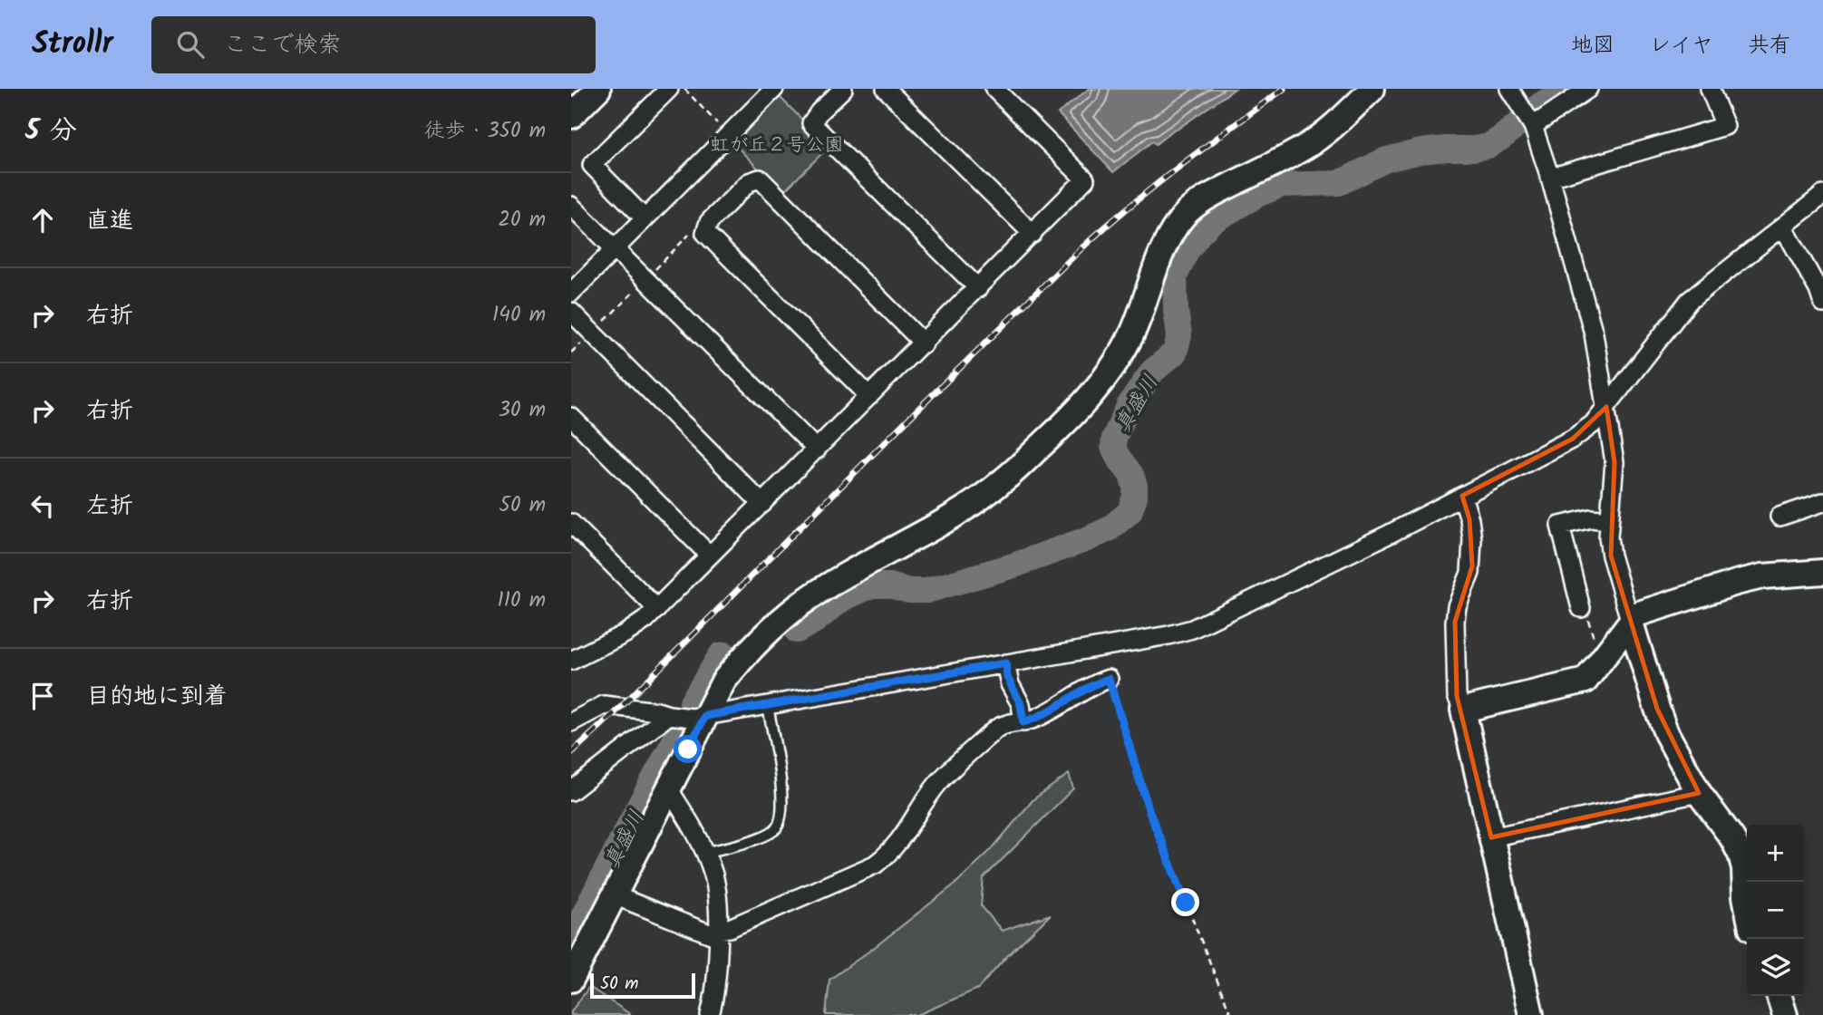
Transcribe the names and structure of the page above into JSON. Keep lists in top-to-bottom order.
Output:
{
  "water": ["真盛川"],
  "parks": ["虹が丘２号公園"],
  "scale_bar": "50 m",
  "page": {
    "header": "Strollr",
    "search": "ここで検索",
    "nav": ["地図", "レイヤ", "共有"],
    "heading": ["5 分", "徒歩 · 350 m"],
    "list": [
      ["直進", "20 m"],
      ["右折", "140 m"],
      ["右折", "30 m"],
      ["左折", "50 m"],
      ["右折", "110 m"],
      "目的地に到着"
    ],
    "map_buttons": ["+", "−"],
    "scale": "50 m"
  }
}
